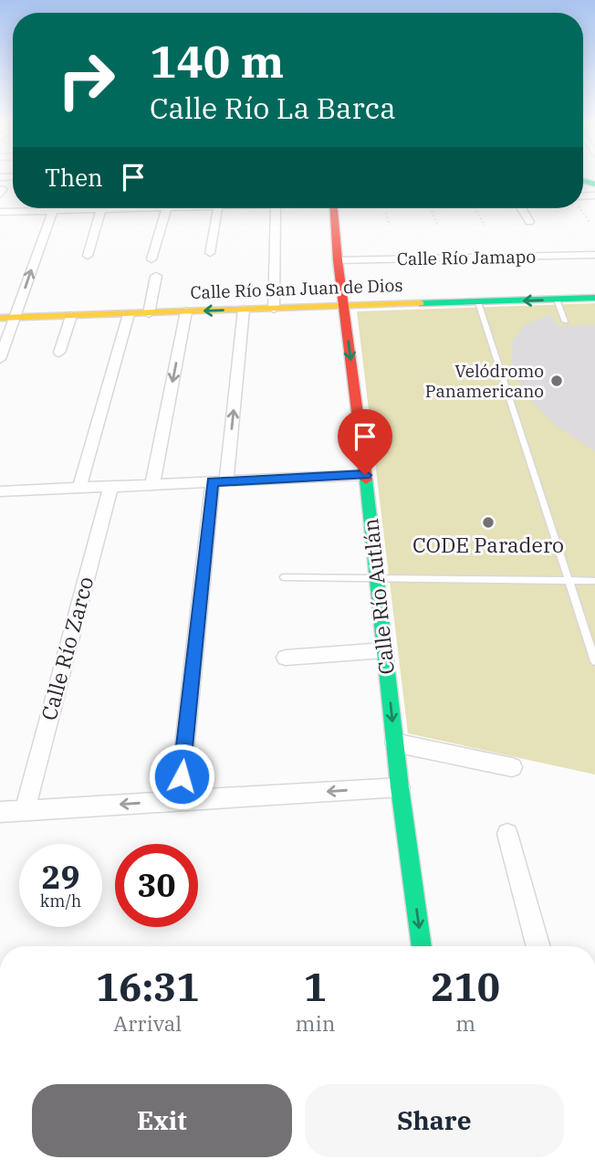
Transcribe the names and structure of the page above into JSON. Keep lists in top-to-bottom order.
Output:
{
  "streets": {
    "street": [
      "Calle Río Jamapo",
      "Calle Río San Juan de Dios",
      "Calle Río Autlán",
      "Calle Río Zarco"
    ]
  },
  "crossings": [
    ["Calle Río Jamapo", "Calle Río Autlán"],
    ["Calle Río San Juan de Dios", "Calle Río Autlán"]
  ],
  "places": ["Velódromo Panamericano", "CODE Paradero"],
  "page": {
    "turn": ["140 m", "Calle Río La Barca"],
    "then": "Then",
    "speed": "29 km/h",
    "limit": "30",
    "eta": [
      "16:31",
      "Arrival",
      "1",
      "min",
      "210",
      "m"
    ],
    "buttons": ["Exit", "Share"]
  }
}
